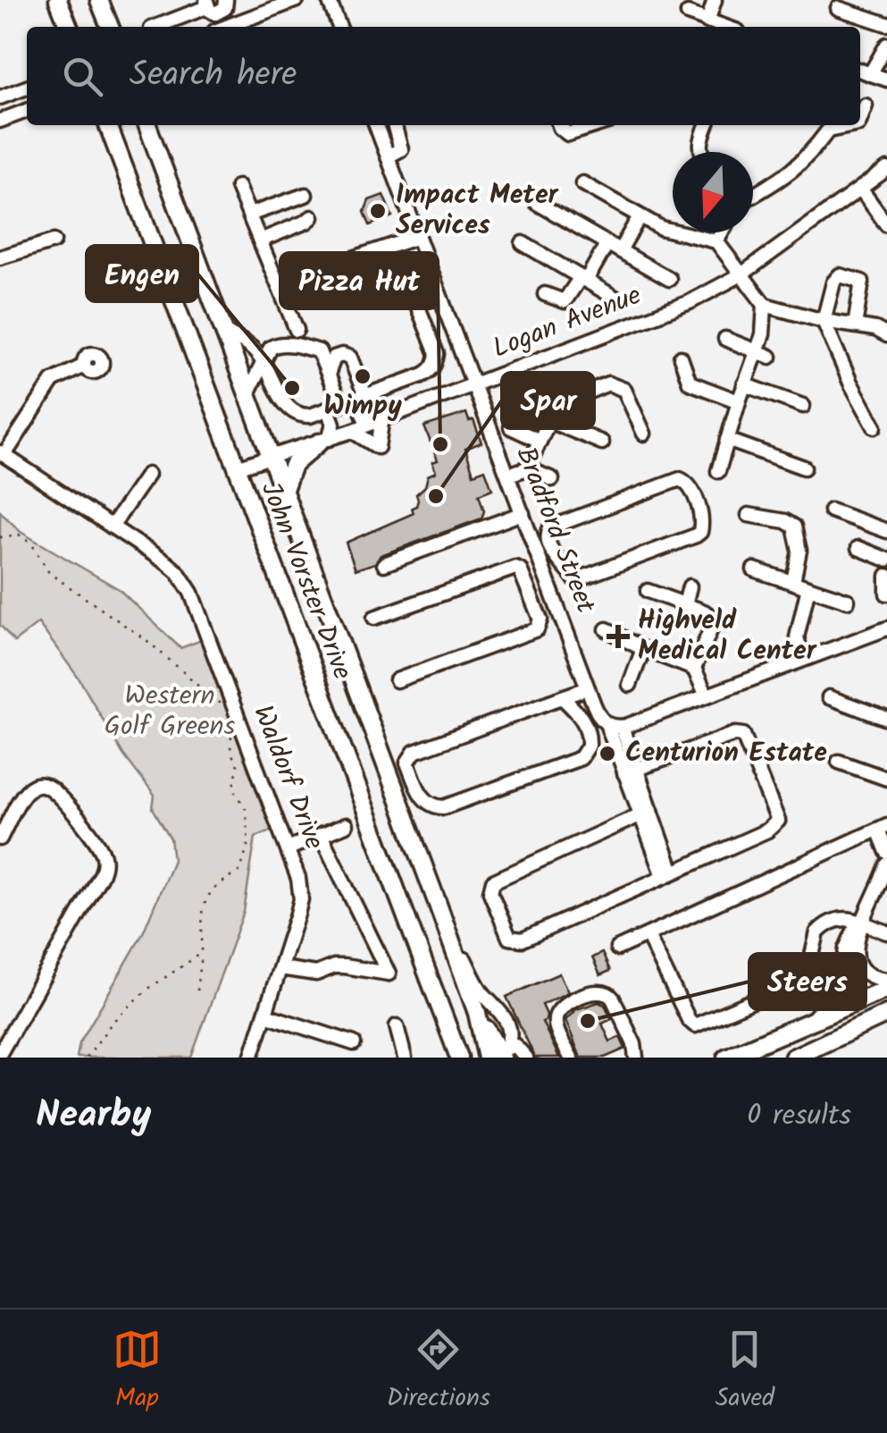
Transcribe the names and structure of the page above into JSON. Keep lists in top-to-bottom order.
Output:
{
  "streets": {
    "main road": ["John Vorster Drive"],
    "street": ["Logan Avenue", "Bradford Street", "Waldorf Drive"]
  },
  "crossings": [
    ["Logan Avenue", "Bradford Street"],
    ["Logan Avenue", "John Vorster Drive"]
  ],
  "parks": ["Western Golf Greens"],
  "places": {
    "other": [
      "Impact Meter Services",
      "Wimpy",
      "Engen",
      "Pizza Hut",
      "Spar",
      "Centurion Estate",
      "Steers"
    ],
    "health": ["Highveld Medical Center"]
  },
  "north": "bottom",
  "page": {
    "search": "Search here",
    "heading": ["Nearby", "0 results"],
    "nav": ["Map", "Directions", "Saved"]
  }
}
